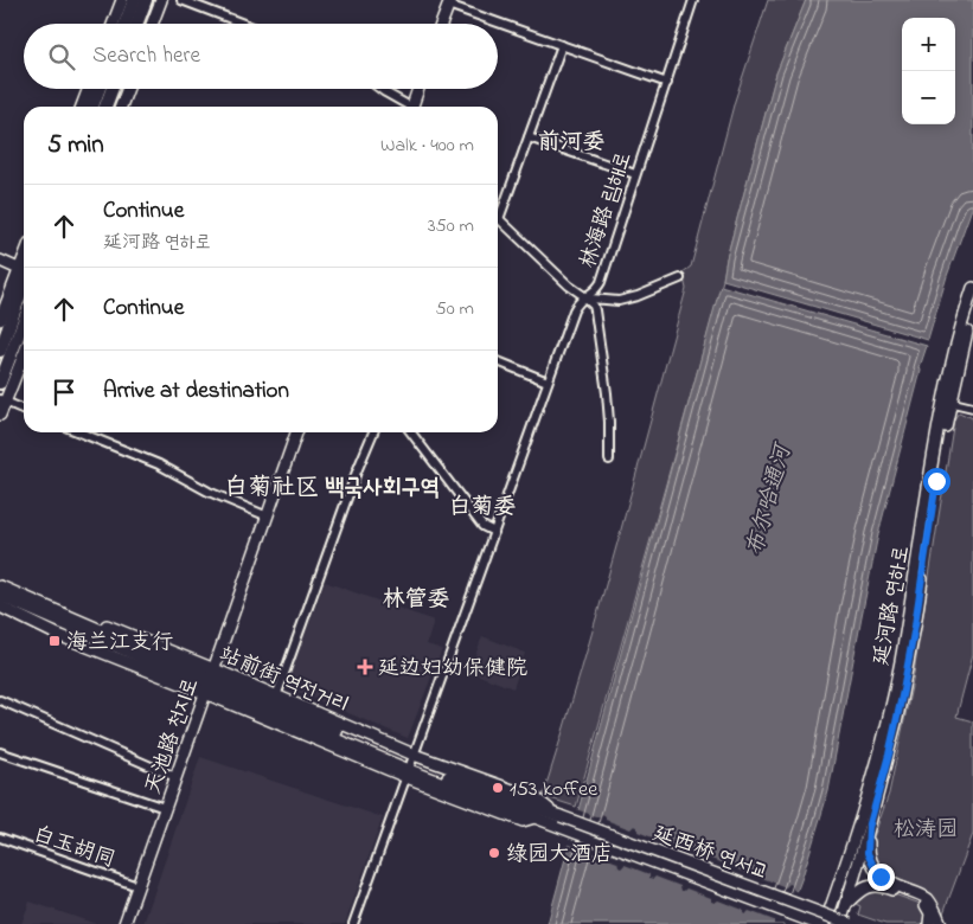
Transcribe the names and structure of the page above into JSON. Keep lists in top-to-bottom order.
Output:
{
  "streets": {
    "main road": [
      "延河路 연하로",
      "站前街 역전거리",
      "天池路 천지로",
      "延西桥 연서교"
    ],
    "street": ["林海路 림해로", "白玉胡同"]
  },
  "crossings": [
    ["林海路 림해로", "站前街 역전거리"],
    ["站前街 역전거리", "天池路 천지로"],
    ["站前街 역전거리", "延西桥 연서교"],
    ["天池路 천지로", "白玉胡同"]
  ],
  "districts": [
    "前河委",
    "白菊社区 백국사회구역",
    "白菊委",
    "林管委"
  ],
  "water": ["布尔哈通河"],
  "parks": ["松涛园"],
  "places": {
    "transit": ["海兰江支行"],
    "health": ["延边妇幼保健院"],
    "other": ["153 koffee", "绿园大酒店"]
  },
  "page": {
    "map_buttons": ["+", "−"],
    "search": "Search here",
    "heading": ["5 min", "Walk · 400 m"],
    "list": [
      ["Continue", "延河路 연하로", "350 m"],
      ["Continue", "50 m"],
      "Arrive at destination"
    ]
  }
}
